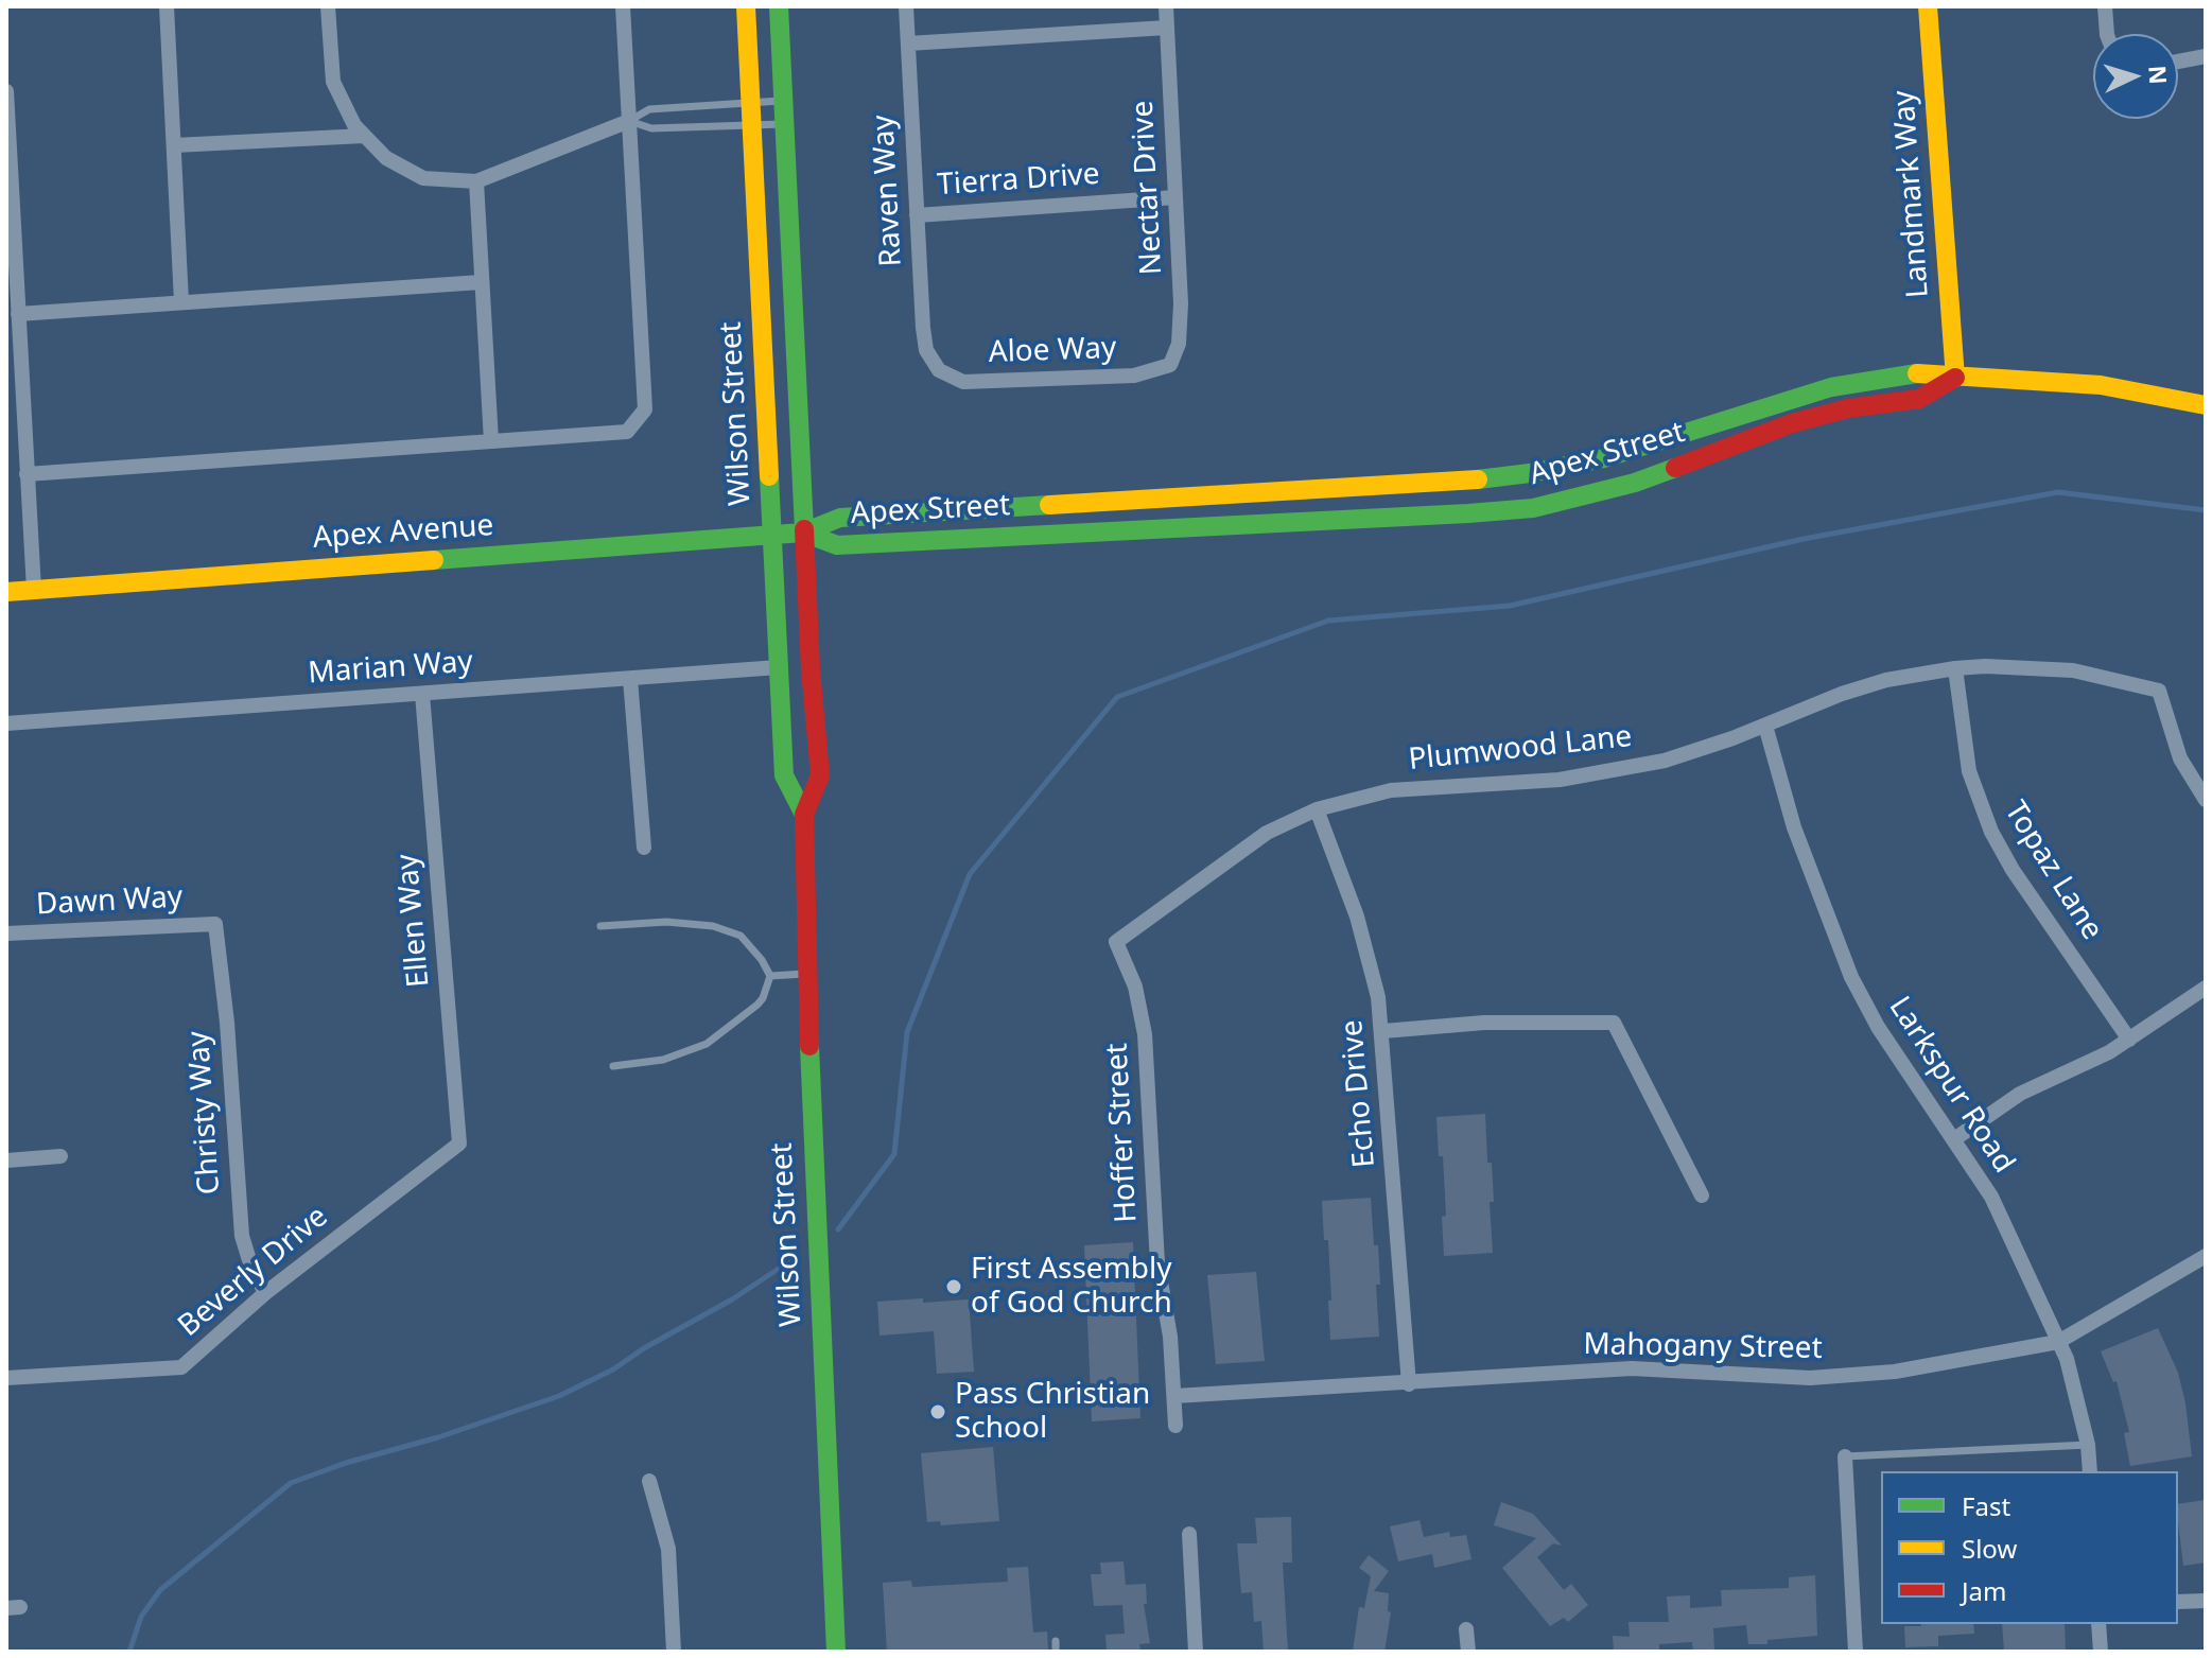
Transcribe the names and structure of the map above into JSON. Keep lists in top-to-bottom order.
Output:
{
  "streets": {
    "main road": [
      "Landmark Way",
      "Wilson Street",
      "Apex Street",
      "Apex Avenue"
    ],
    "street": [
      "Tierra Drive",
      "Nectar Drive",
      "Raven Way",
      "Aloe Way",
      "Marian Way",
      "Plumwood Lane",
      "Topaz Lane",
      "Dawn Way",
      "Ellen Way",
      "Larkspur Road",
      "Echo Drive",
      "Christy Way",
      "Hoffer Street",
      "Beverly Drive",
      "Mahogany Street"
    ]
  },
  "crossings": [
    ["Tierra Drive", "Nectar Drive"],
    ["Tierra Drive", "Raven Way"],
    ["Nectar Drive", "Aloe Way"],
    ["Raven Way", "Aloe Way"],
    ["Landmark Way", "Apex Street"],
    ["Wilson Street", "Apex Street"],
    ["Wilson Street", "Apex Avenue"],
    ["Wilson Street", "Marian Way"],
    ["Apex Street", "Apex Avenue"],
    ["Marian Way", "Ellen Way"],
    ["Plumwood Lane", "Topaz Lane"],
    ["Plumwood Lane", "Larkspur Road"],
    ["Plumwood Lane", "Echo Drive"],
    ["Plumwood Lane", "Hoffer Street"],
    ["Dawn Way", "Christy Way"],
    ["Ellen Way", "Beverly Drive"],
    ["Larkspur Road", "Mahogany Street"],
    ["Echo Drive", "Mahogany Street"],
    ["Christy Way", "Beverly Drive"],
    ["Hoffer Street", "Mahogany Street"]
  ],
  "places": ["First Assembly of God Church", "Pass Christian School"],
  "legend": ["Fast", "Slow", "Jam"],
  "north": "right"
}
